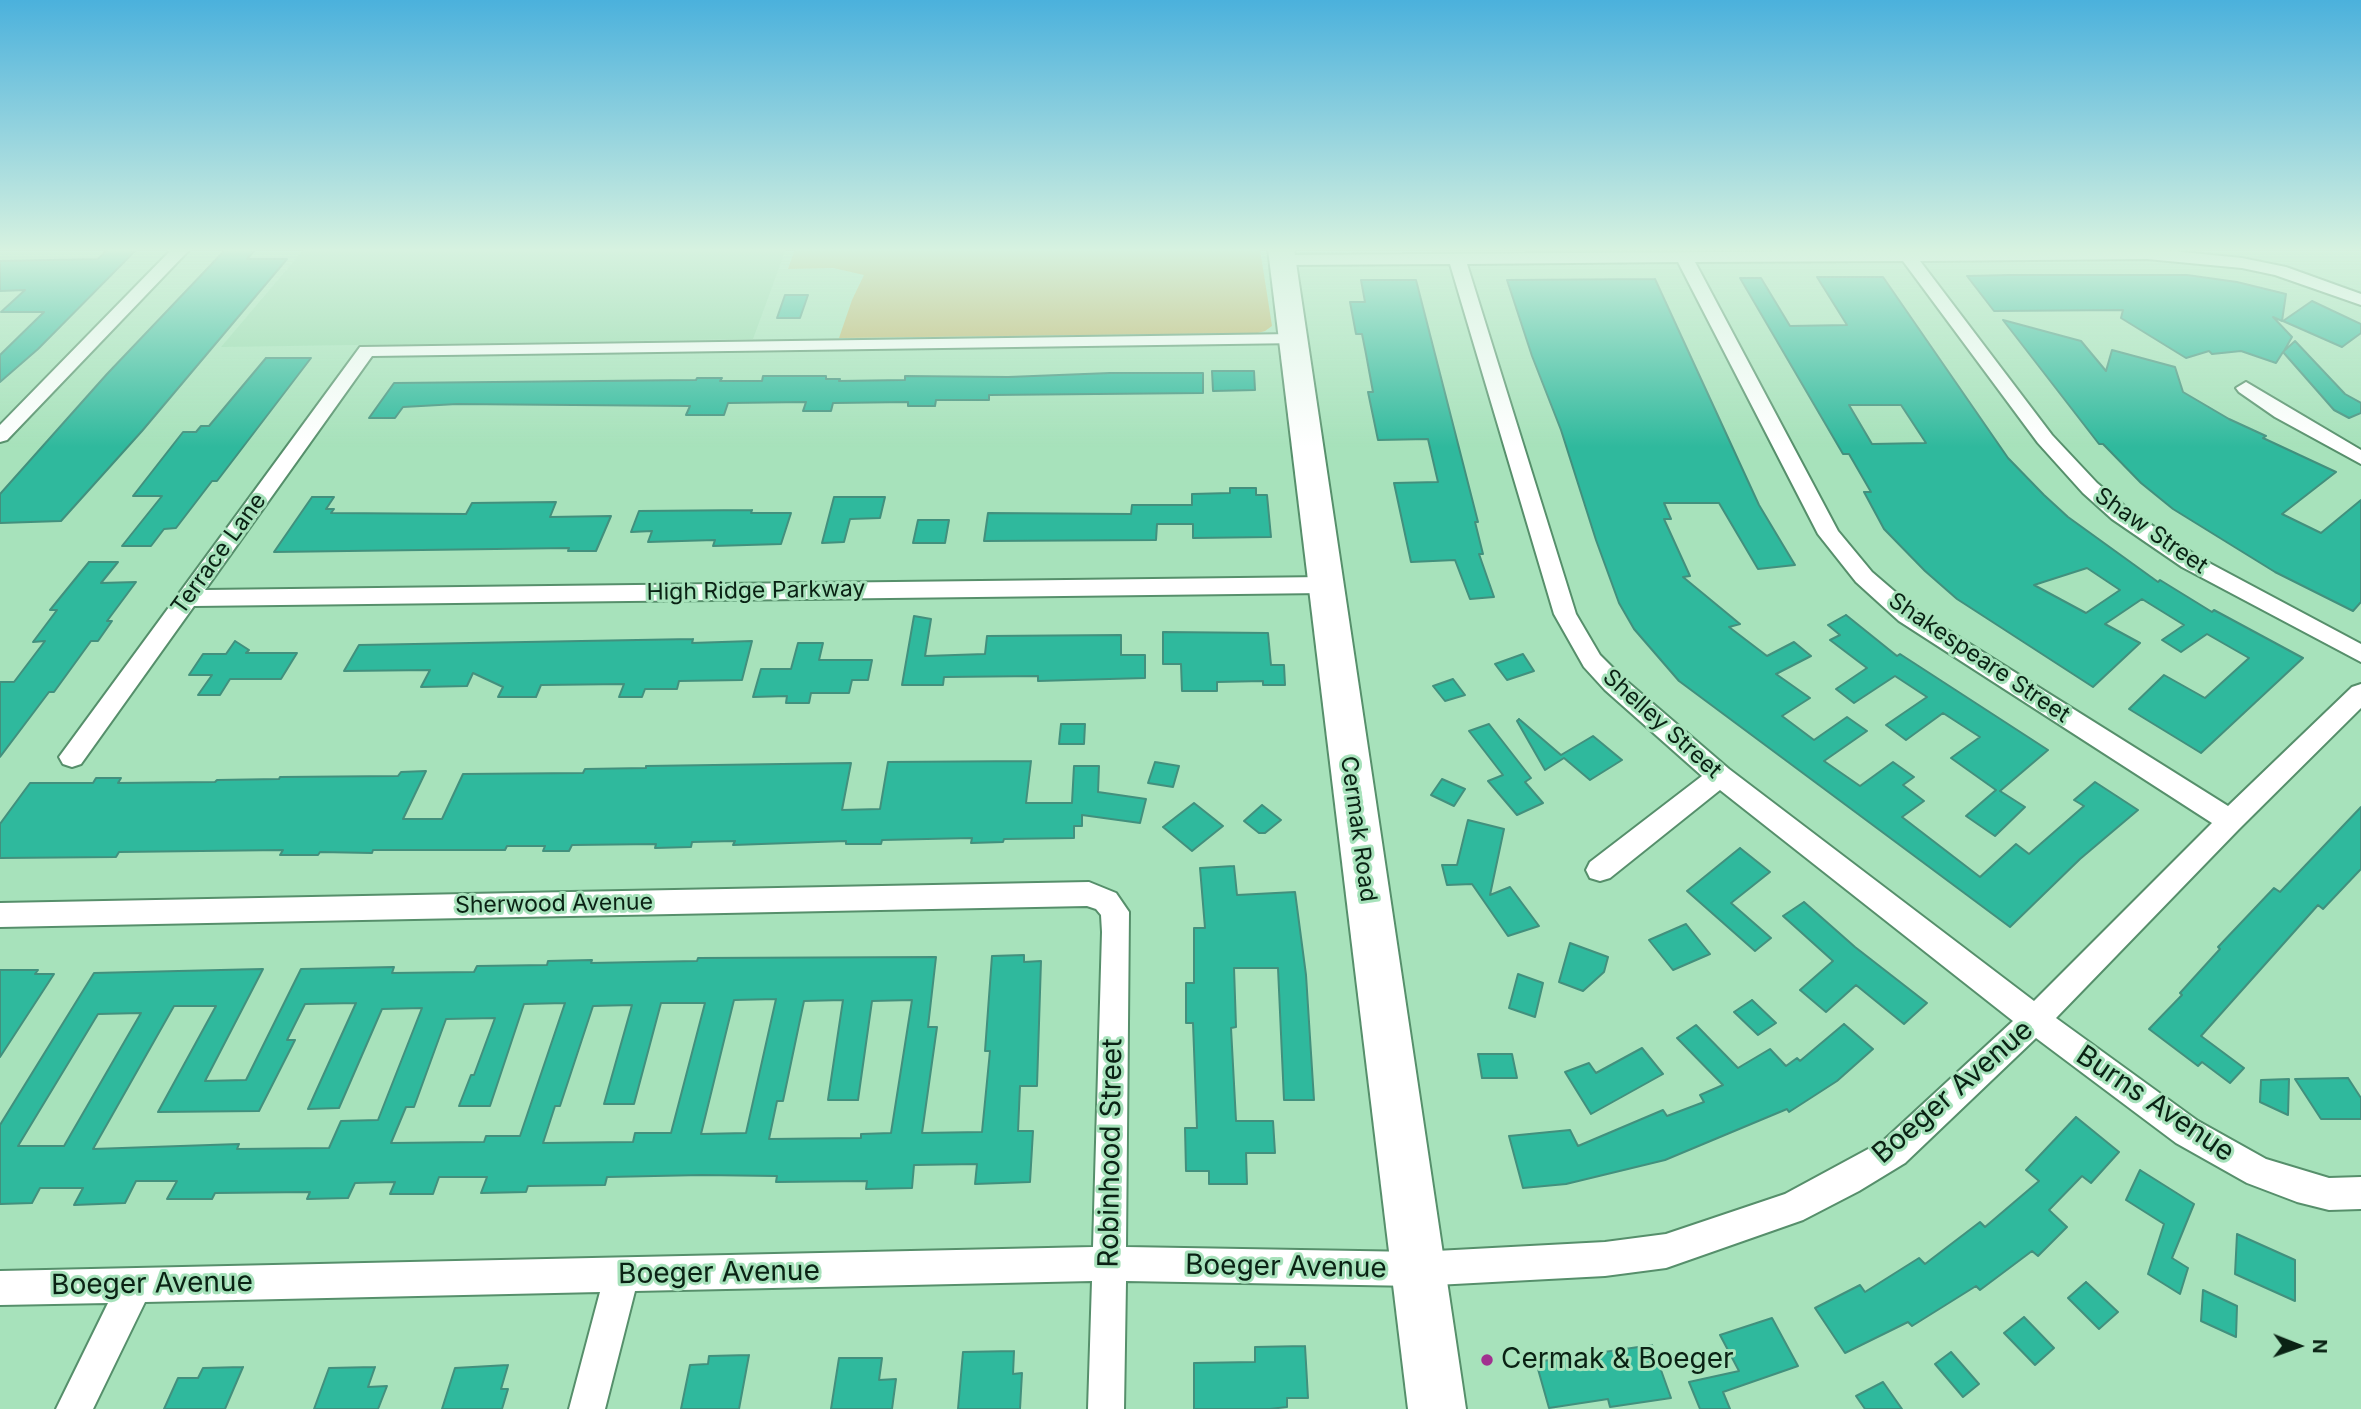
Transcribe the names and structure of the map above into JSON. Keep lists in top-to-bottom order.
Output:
{
  "streets": {
    "main road": ["Cermak Road"],
    "street": [
      "Shaw Street",
      "Terrace Lane",
      "High Ridge Parkway",
      "Shakespeare Street",
      "Shelley Street",
      "Sherwood Avenue",
      "Boeger Avenue",
      "Burns Avenue",
      "Robinhood Street"
    ]
  },
  "crossings": [
    ["Terrace Lane", "High Ridge Parkway"],
    ["Terrace Lane", "Cermak Road"],
    ["High Ridge Parkway", "Cermak Road"],
    ["Shakespeare Street", "Boeger Avenue"],
    ["Shelley Street", "Boeger Avenue"],
    ["Shelley Street", "Burns Avenue"],
    ["Cermak Road", "Boeger Avenue"],
    ["Sherwood Avenue", "Robinhood Street"],
    ["Boeger Avenue", "Burns Avenue"],
    ["Boeger Avenue", "Robinhood Street"]
  ],
  "places": ["Cermak & Boeger"],
  "north": "right"
}
